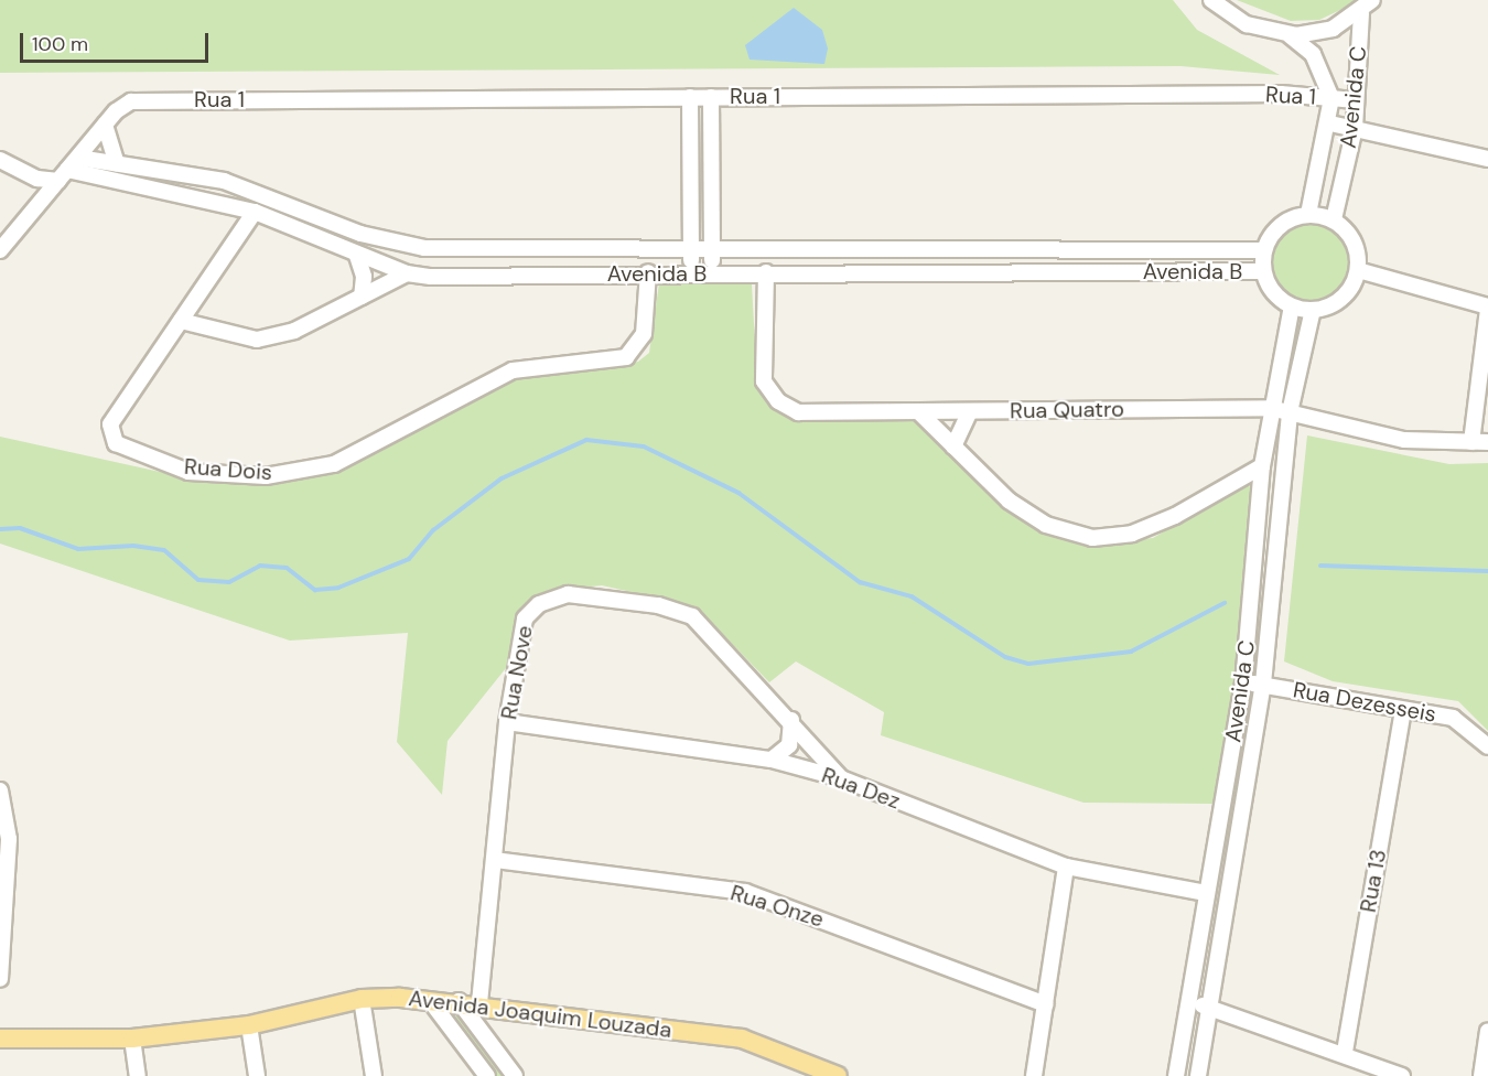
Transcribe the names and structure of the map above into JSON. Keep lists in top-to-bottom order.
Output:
{
  "streets": {
    "main road": ["Avenida Joaquim Louzada"],
    "street": [
      "Rua 1",
      "Avenida C",
      "Avenida B",
      "Rua Quatro",
      "Rua Dois",
      "Rua Nove",
      "Rua Dezesseis",
      "Rua Dez",
      "Rua 13",
      "Rua Onze"
    ]
  },
  "crossings": [
    ["Rua 1", "Avenida C"],
    ["Rua 1", "Avenida B"],
    ["Avenida C", "Avenida B"],
    ["Avenida C", "Rua Quatro"],
    ["Avenida C", "Rua Dezesseis"],
    ["Avenida C", "Rua Dez"],
    ["Avenida B", "Rua Quatro"],
    ["Avenida B", "Rua Dois"],
    ["Rua Nove", "Rua Dez"],
    ["Rua Nove", "Rua Onze"],
    ["Rua Nove", "Avenida Joaquim Louzada"],
    ["Rua Dezesseis", "Rua 13"]
  ],
  "scale_bar": "100 m"
}
